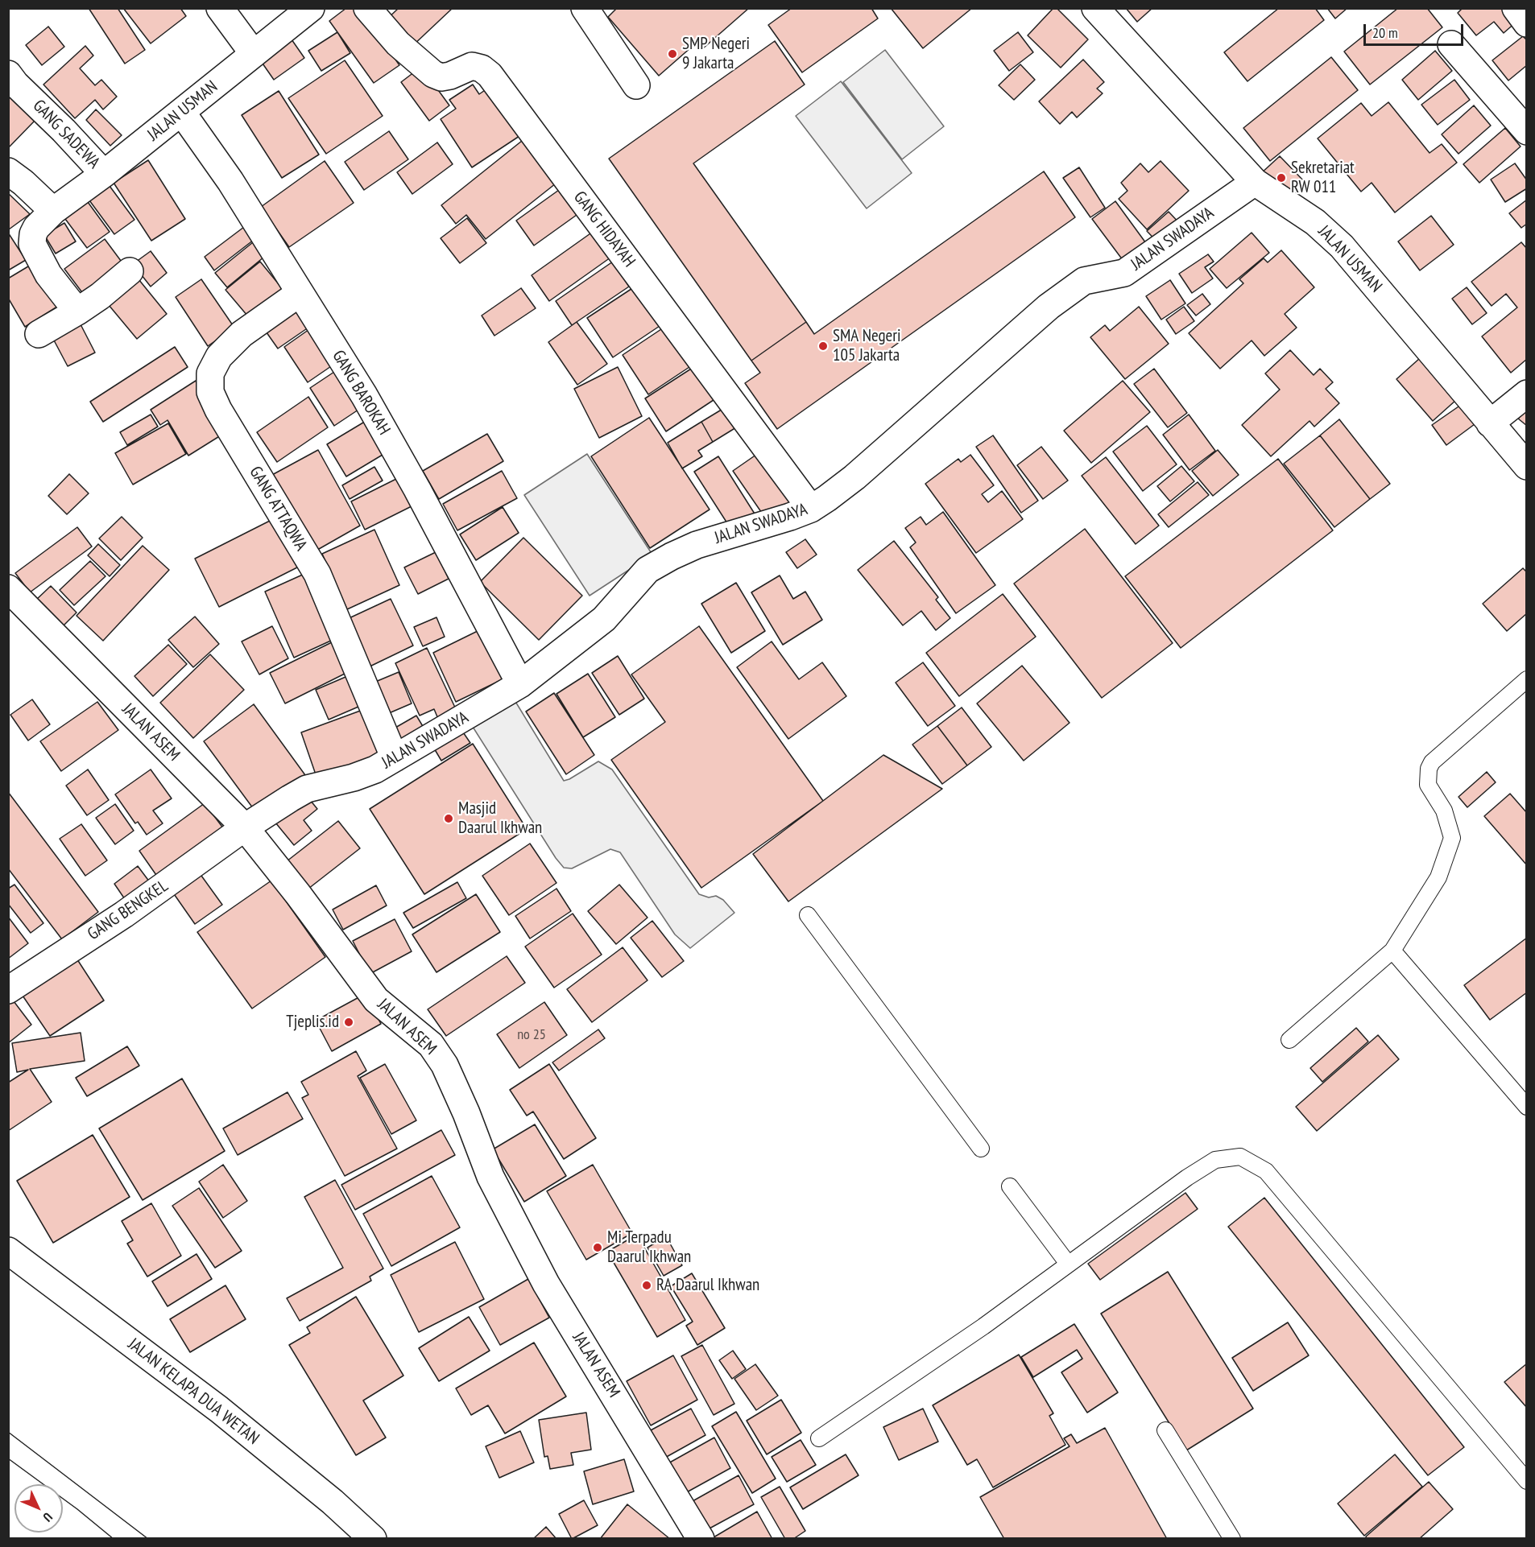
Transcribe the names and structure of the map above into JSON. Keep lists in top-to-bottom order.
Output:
{
  "streets": {
    "street": [
      "JALAN USMAN",
      "GANG SADEWA",
      "GANG HIDAYAH",
      "JALAN SWADAYA",
      "GANG BAROKAH",
      "GANG ATTAQWA",
      "JALAN ASEM",
      "GANG BENGKEL",
      "JALAN KELAPA DUA WETAN"
    ]
  },
  "crossings": [
    ["JALAN USMAN", "GANG SADEWA"],
    ["JALAN USMAN", "JALAN SWADAYA"],
    ["JALAN USMAN", "GANG BAROKAH"],
    ["GANG HIDAYAH", "JALAN SWADAYA"],
    ["JALAN SWADAYA", "GANG BAROKAH"],
    ["JALAN SWADAYA", "GANG ATTAQWA"],
    ["JALAN SWADAYA", "JALAN ASEM"],
    ["JALAN SWADAYA", "GANG BENGKEL"],
    ["GANG BAROKAH", "GANG ATTAQWA"],
    ["JALAN ASEM", "GANG BENGKEL"]
  ],
  "places": [
    "SMP Negeri 9 Jakarta",
    "Sekretariat RW 011",
    "SMA Negeri 105 Jakarta",
    "Masjid Daarul Ikhwan",
    "Tjeplis.id",
    "Mi Terpadu Daarul Ikhwan",
    "RA Daarul Ikhwan"
  ],
  "house_numbers": ["no 25"],
  "scale_bar": "20 m",
  "north": "bottom right"
}
